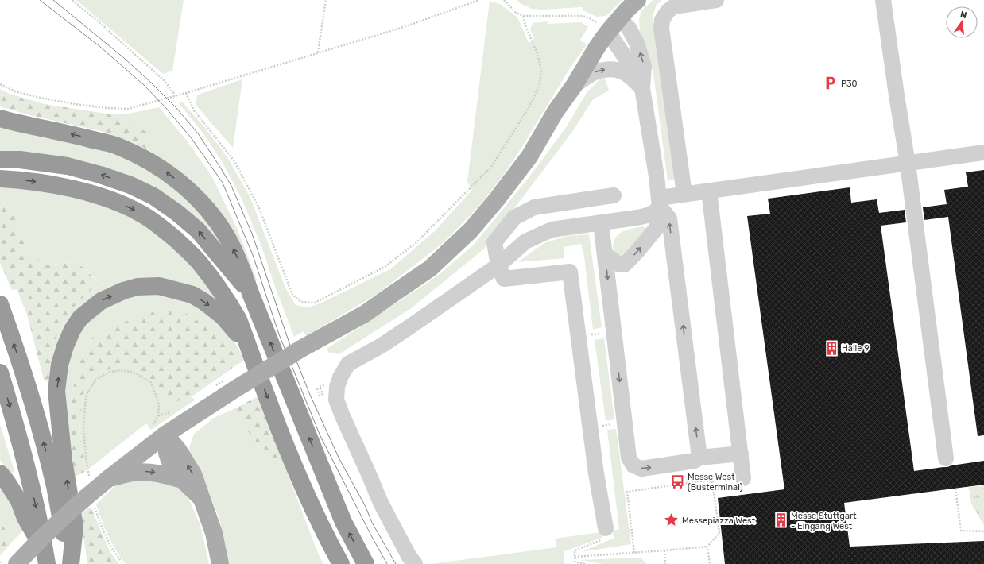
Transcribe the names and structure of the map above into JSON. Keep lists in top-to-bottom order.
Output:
{
  "places": {
    "parking": ["P30"],
    "building": ["Halle 9", "Messe Stuttgart - Eingang West"],
    "bus stop": ["Messe West (Busterminal)"],
    "place": ["Messepiazza West"]
  },
  "north": "top"
}
